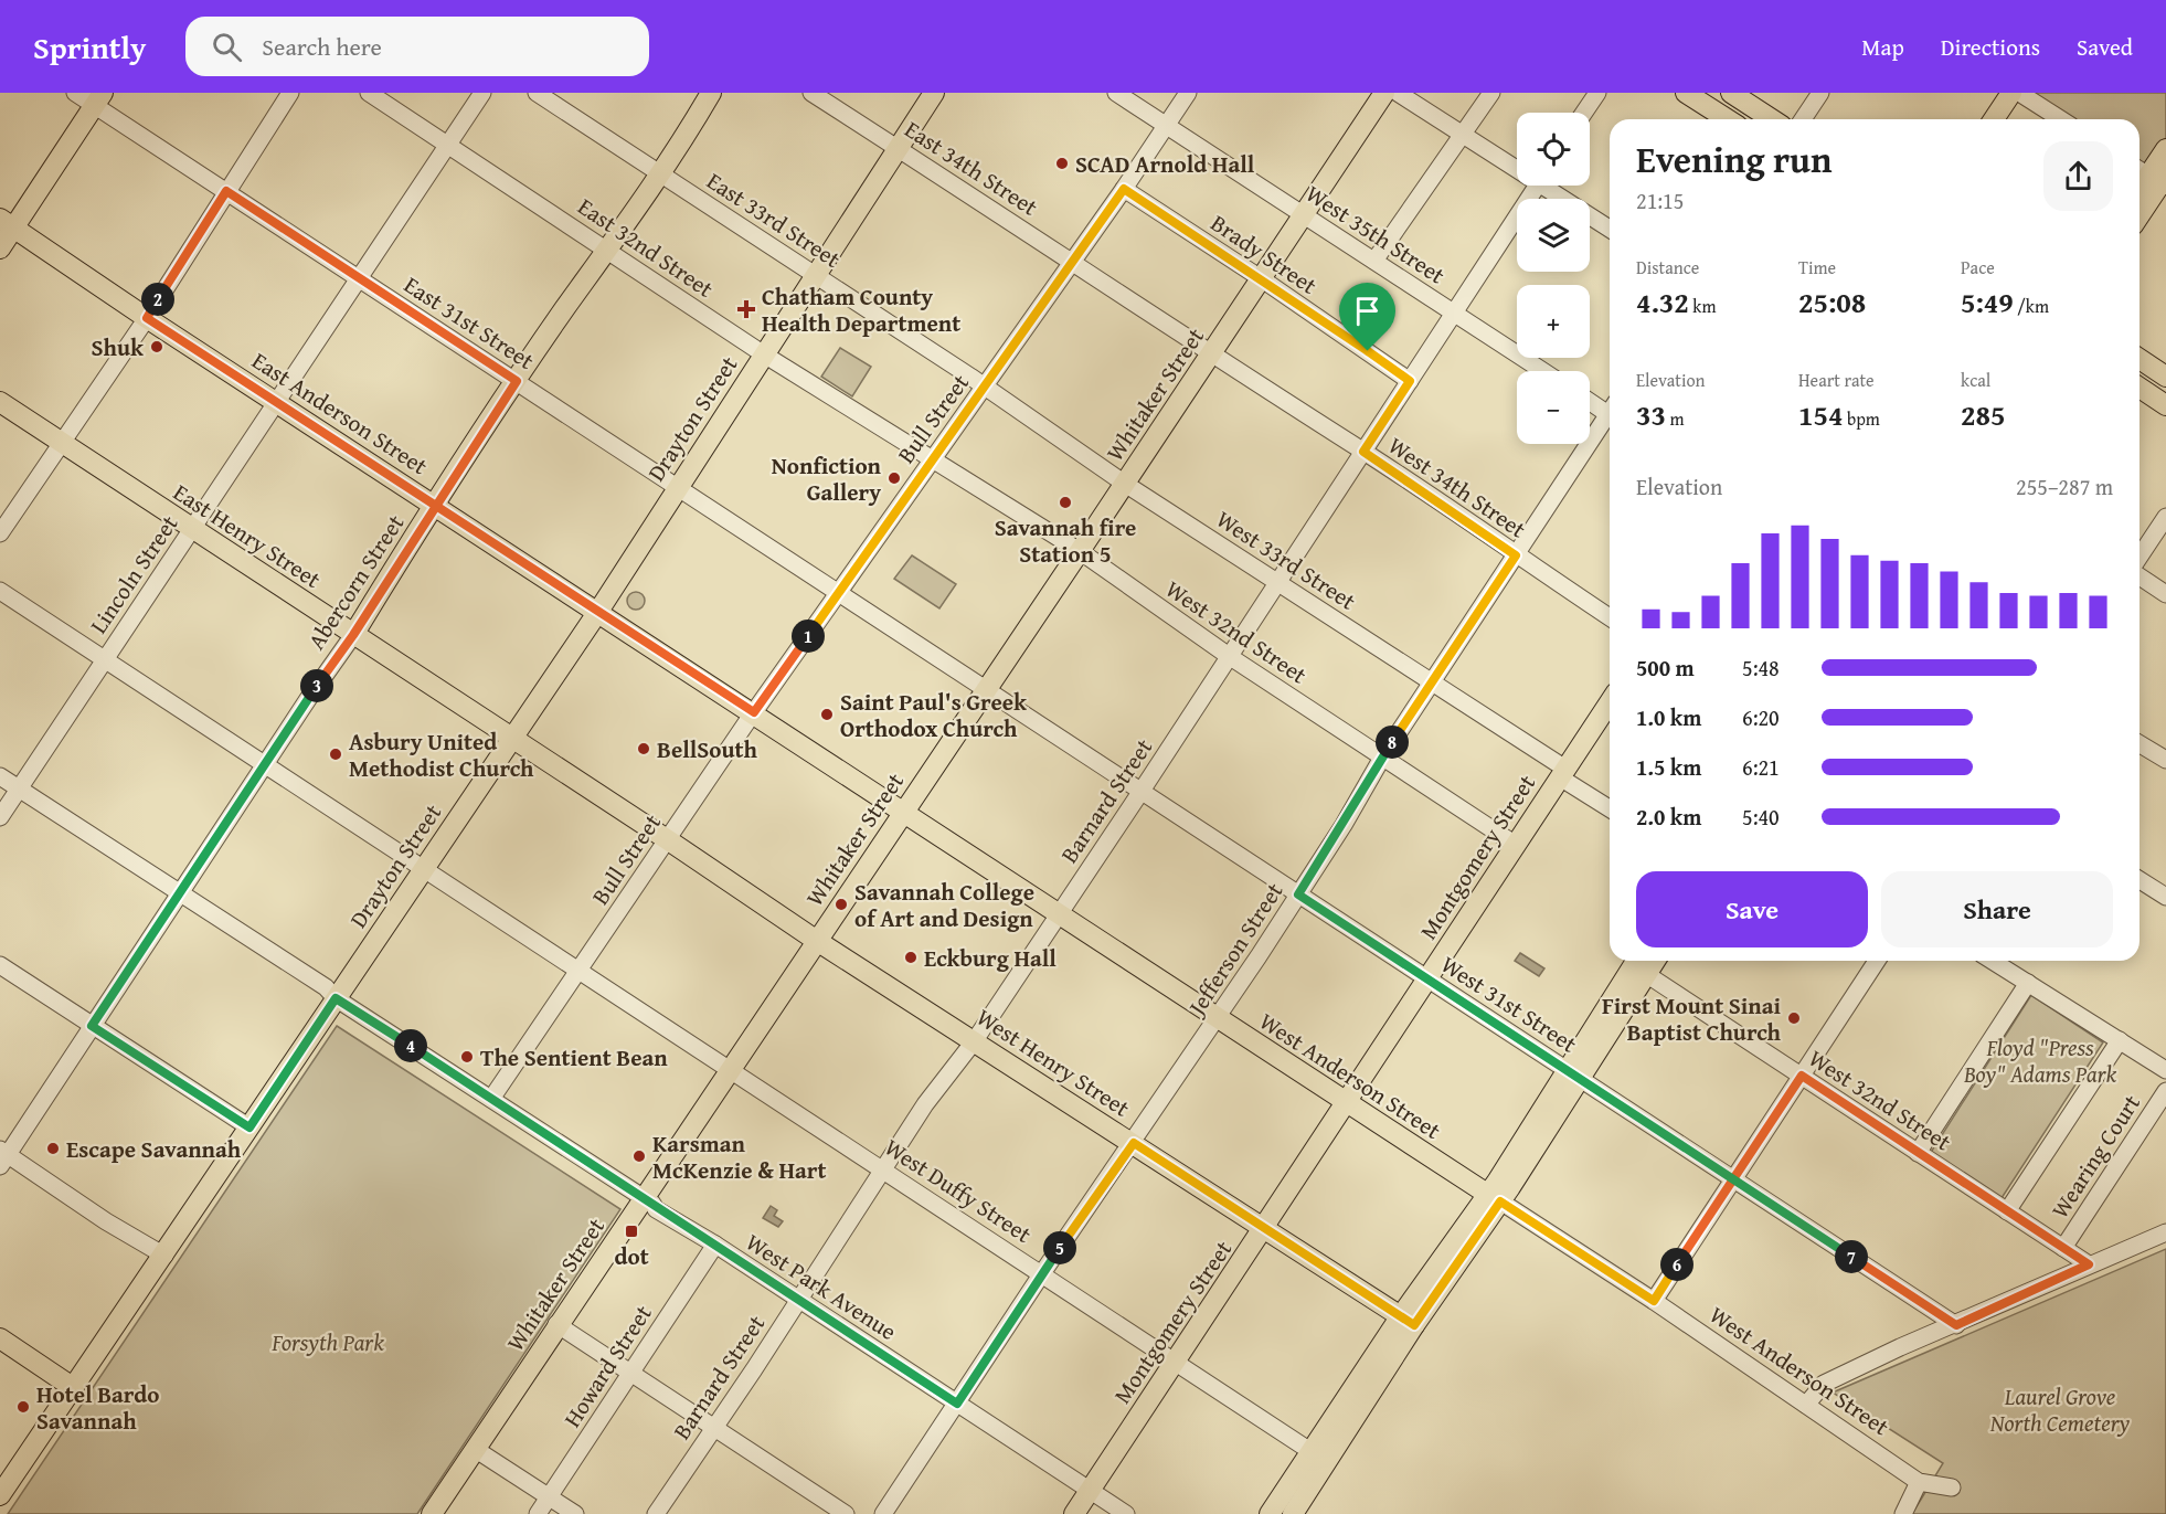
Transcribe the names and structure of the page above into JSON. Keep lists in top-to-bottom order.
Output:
{
  "streets": {
    "main road": [
      "Whitaker Street",
      "East Anderson Street",
      "Drayton Street",
      "East Henry Street",
      "Abercorn Street",
      "Montgomery Street",
      "West Henry Street",
      "West Anderson Street"
    ],
    "street": [
      "East 34th Street",
      "East 33rd Street",
      "West 35th Street",
      "East 32nd Street",
      "Brady Street",
      "East 31st Street",
      "Bull Street",
      "West 34th Street",
      "West 33rd Street",
      "Lincoln Street",
      "West 32nd Street",
      "Barnard Street",
      "Jefferson Street",
      "West 31st Street",
      "Wearing Court",
      "West Duffy Street",
      "West Park Avenue",
      "Howard Street"
    ]
  },
  "crossings": [
    ["East 34th Street", "Drayton Street"],
    ["East 34th Street", "Bull Street"],
    ["East 34th Street", "West 34th Street"],
    ["East 33rd Street", "Drayton Street"],
    ["East 33rd Street", "Bull Street"],
    ["East 33rd Street", "West 33rd Street"],
    ["East 33rd Street", "Abercorn Street"],
    ["West 35th Street", "Whitaker Street"],
    ["West 35th Street", "Bull Street"],
    ["West 35th Street", "Barnard Street"],
    ["East 32nd Street", "Drayton Street"],
    ["East 32nd Street", "Bull Street"],
    ["East 32nd Street", "Lincoln Street"],
    ["East 32nd Street", "Abercorn Street"],
    ["East 32nd Street", "West 32nd Street"],
    ["Brady Street", "Whitaker Street"],
    ["Brady Street", "Bull Street"],
    ["Brady Street", "Barnard Street"],
    ["East 31st Street", "Drayton Street"],
    ["East 31st Street", "Bull Street"],
    ["East 31st Street", "Lincoln Street"],
    ["East 31st Street", "Abercorn Street"],
    ["East 31st Street", "West 31st Street"],
    ["Whitaker Street", "West 34th Street"],
    ["Whitaker Street", "West 33rd Street"],
    ["Whitaker Street", "West 32nd Street"],
    ["Whitaker Street", "West 31st Street"],
    ["Whitaker Street", "West Henry Street"],
    ["Whitaker Street", "West Anderson Street"],
    ["Whitaker Street", "West Duffy Street"],
    ["Whitaker Street", "West Park Avenue"],
    ["East Anderson Street", "Drayton Street"],
    ["East Anderson Street", "Bull Street"],
    ["East Anderson Street", "Lincoln Street"],
    ["East Anderson Street", "Abercorn Street"],
    ["East Anderson Street", "West Anderson Street"],
    ["Drayton Street", "East Henry Street"],
    ["Drayton Street", "West Duffy Street"],
    ["Drayton Street", "West Park Avenue"],
    ["Bull Street", "West 34th Street"],
    ["Bull Street", "East Henry Street"],
    ["Bull Street", "West 33rd Street"],
    ["Bull Street", "West 32nd Street"],
    ["Bull Street", "West 31st Street"],
    ["Bull Street", "West Henry Street"],
    ["Bull Street", "West Anderson Street"],
    ["Bull Street", "West Duffy Street"],
    ["Bull Street", "West Park Avenue"],
    ["West 34th Street", "Barnard Street"],
    ["West 34th Street", "Jefferson Street"],
    ["East Henry Street", "Lincoln Street"],
    ["East Henry Street", "Abercorn Street"],
    ["East Henry Street", "West Henry Street"],
    ["West 33rd Street", "Barnard Street"],
    ["West 33rd Street", "Montgomery Street"],
    ["West 33rd Street", "Jefferson Street"],
    ["Lincoln Street", "West Duffy Street"],
    ["Lincoln Street", "West Park Avenue"],
    ["Abercorn Street", "West Duffy Street"],
    ["Abercorn Street", "West Park Avenue"],
    ["West 32nd Street", "Barnard Street"],
    ["West 32nd Street", "Montgomery Street"],
    ["West 32nd Street", "Jefferson Street"],
    ["West 32nd Street", "Wearing Court"],
    ["Barnard Street", "West 31st Street"],
    ["Barnard Street", "West Henry Street"],
    ["Barnard Street", "West Anderson Street"],
    ["Barnard Street", "West Duffy Street"],
    ["Barnard Street", "West Park Avenue"],
    ["Montgomery Street", "West 31st Street"],
    ["Montgomery Street", "West Henry Street"],
    ["Montgomery Street", "West Anderson Street"],
    ["Montgomery Street", "West Duffy Street"],
    ["Montgomery Street", "West Park Avenue"],
    ["Jefferson Street", "West 31st Street"],
    ["Jefferson Street", "West Henry Street"],
    ["Jefferson Street", "West Anderson Street"],
    ["Jefferson Street", "West Duffy Street"],
    ["Jefferson Street", "West Park Avenue"],
    ["West Park Avenue", "Howard Street"]
  ],
  "parks": ["Floyd \"Press Boy\" Adams Park", "Forsyth Park", "Laurel Grove North Cemetery"],
  "places": {
    "other": [
      "SCAD Arnold Hall",
      "Shuk",
      "Nonfiction Gallery",
      "Savannah fire Station 5",
      "Saint Paul's Greek Orthodox Church",
      "BellSouth",
      "Asbury United Methodist Church",
      "Savannah College of Art and Design",
      "Eckburg Hall",
      "First Mount Sinai Baptist Church",
      "The Sentient Bean",
      "Escape Savannah",
      "Karsman McKenzie & Hart",
      "Hotel Bardo Savannah"
    ],
    "health": ["Chatham County Health Department"],
    "transit": ["dot"]
  },
  "page": {
    "header": "Sprintly",
    "search": "Search here",
    "nav": ["Map", "Directions", "Saved"],
    "map_buttons": ["+", "−"],
    "heading": ["Evening run", "21:15"],
    "stats": [
      ["Distance", "4.32 km"],
      ["Time", "25:08"],
      ["Pace", "5:49 /km"],
      ["Elevation", "33 m"],
      ["Heart rate", "154 bpm"],
      ["kcal", "285"]
    ],
    "pins": [
      "2",
      "1",
      "3",
      "8",
      "4",
      "5",
      "7",
      "6"
    ],
    "chart": ["Elevation", "255–287 m"],
    "list": [
      {
        "name": "500 m",
        "note": "5:48"
      },
      {
        "name": "1.0 km",
        "note": "6:20"
      },
      {
        "name": "1.5 km",
        "note": "6:21"
      },
      {
        "name": "2.0 km",
        "note": "5:40"
      }
    ],
    "buttons": ["Save", "Share"]
  }
}
